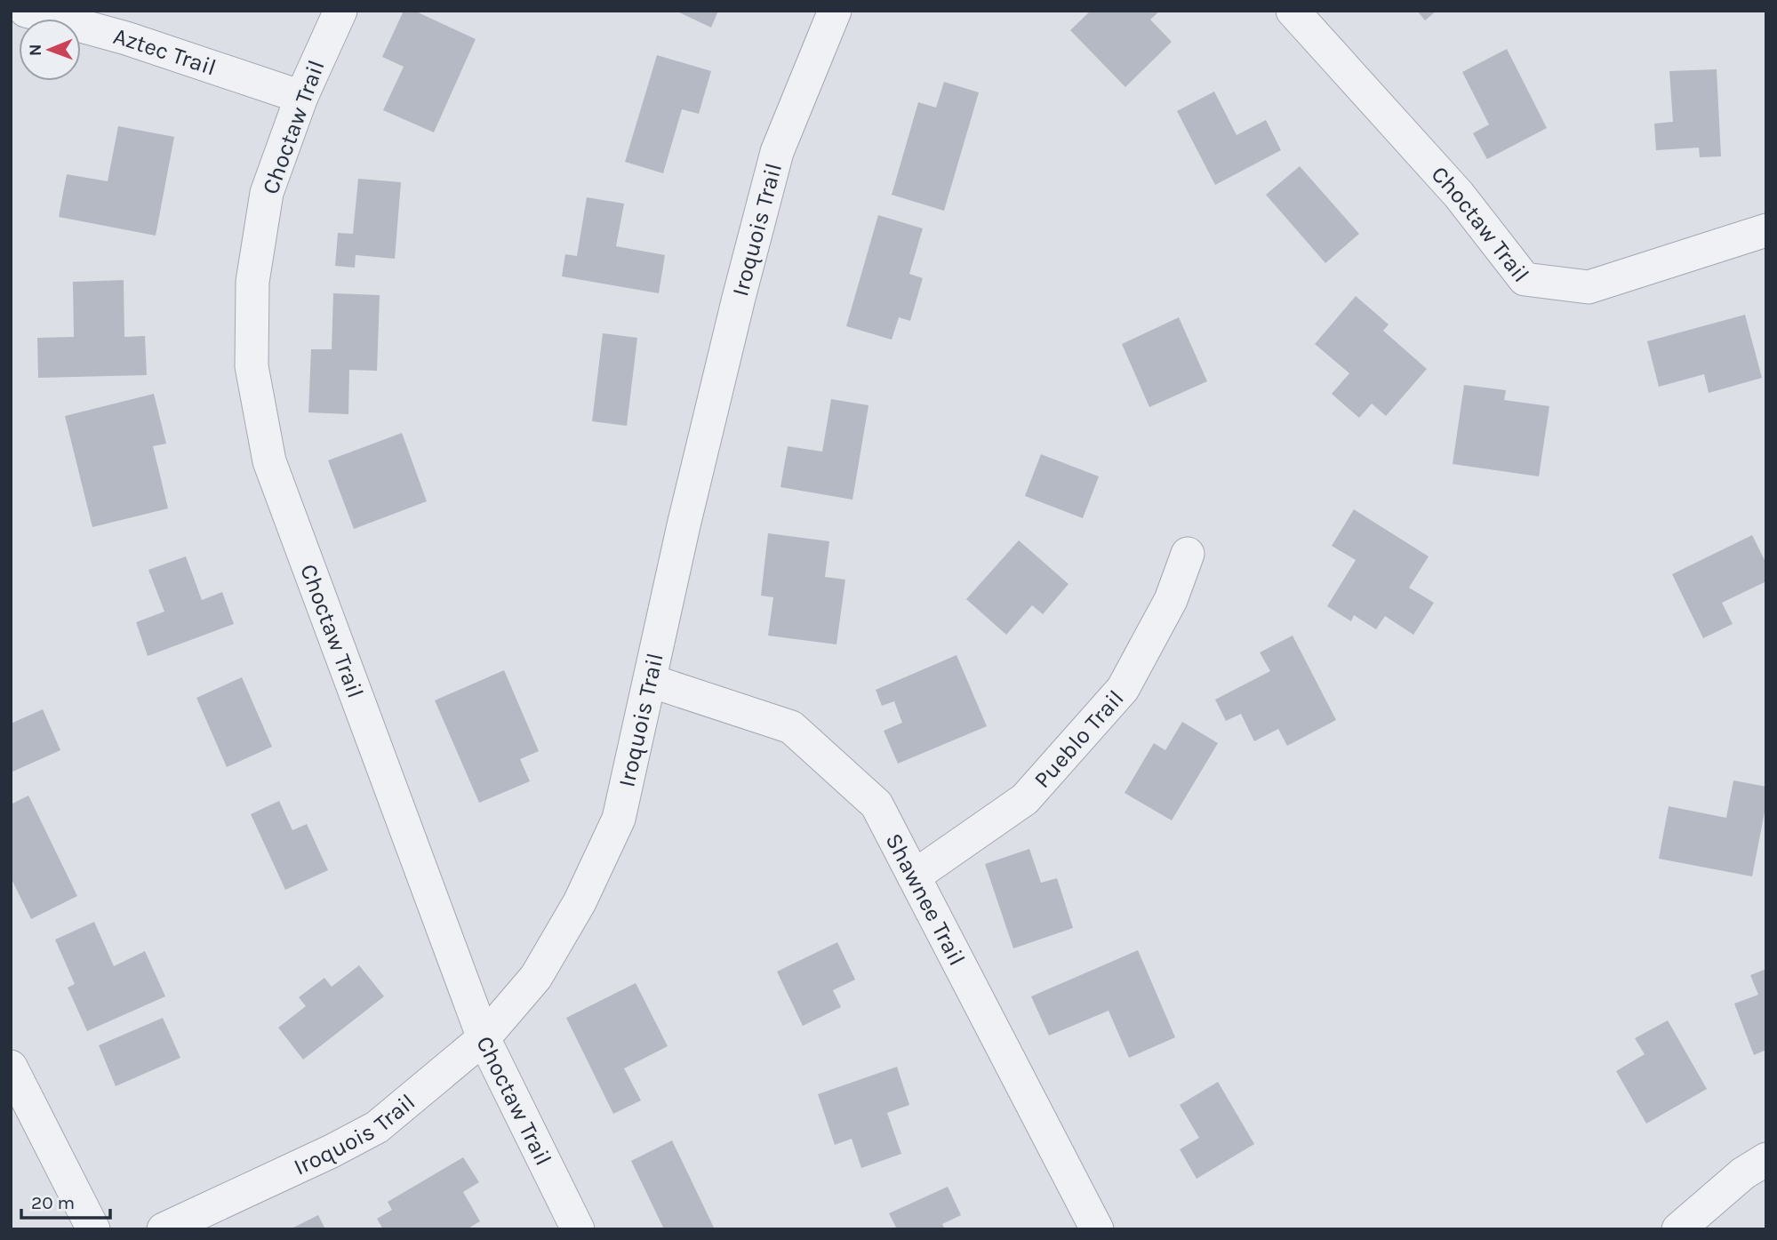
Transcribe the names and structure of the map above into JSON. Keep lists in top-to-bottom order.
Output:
{
  "streets": {
    "street": [
      "Aztec Trail",
      "Choctaw Trail",
      "Iroquois Trail",
      "Pueblo Trail",
      "Shawnee Trail"
    ]
  },
  "crossings": [
    ["Aztec Trail", "Choctaw Trail"],
    ["Choctaw Trail", "Iroquois Trail"],
    ["Iroquois Trail", "Shawnee Trail"],
    ["Pueblo Trail", "Shawnee Trail"]
  ],
  "scale_bar": "20 m",
  "north": "left"
}
